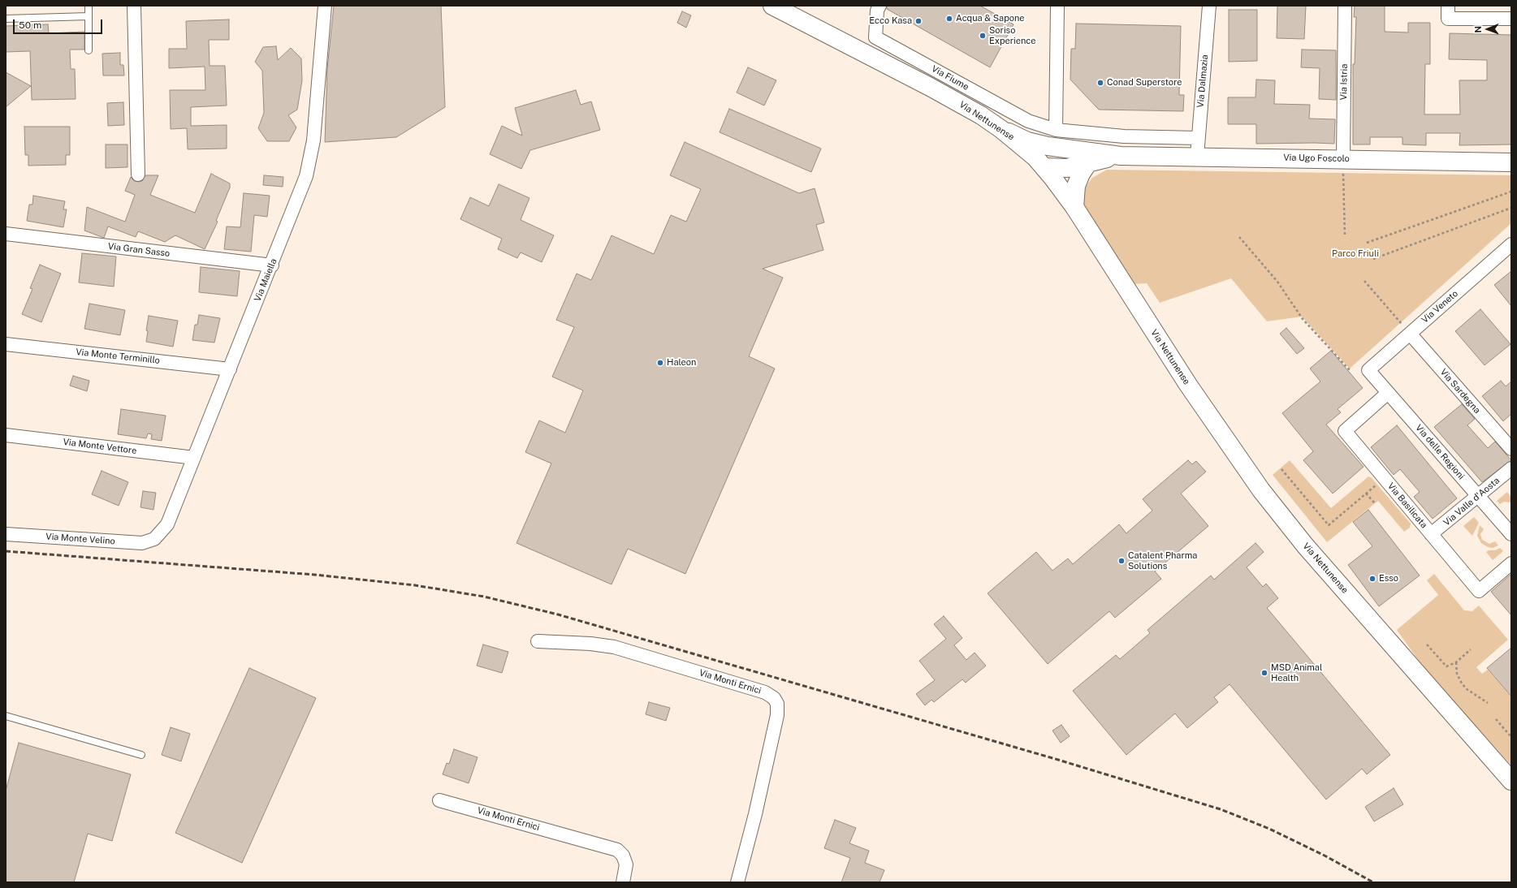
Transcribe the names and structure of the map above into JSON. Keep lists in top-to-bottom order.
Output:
{
  "streets": {
    "main road": ["Via Nettunense", "Via Ugo Foscolo"],
    "street": [
      "Via Fiume",
      "Via Dalmazia",
      "Via Istria",
      "Via Gran Sasso",
      "Via Maiella",
      "Via Veneto",
      "Via Monte Terminillo",
      "Via Sardegna",
      "Via Monte Vettore",
      "Via delle Regioni",
      "Via Valle d'Aosta",
      "Via Basilicata",
      "Via Monte Velino",
      "Via Monti Ernici"
    ]
  },
  "crossings": [
    ["Via Fiume", "Via Dalmazia"],
    ["Via Dalmazia", "Via Ugo Foscolo"],
    ["Via Istria", "Via Ugo Foscolo"],
    ["Via Nettunense", "Via Ugo Foscolo"],
    ["Via Gran Sasso", "Via Maiella"],
    ["Via Maiella", "Via Monte Terminillo"],
    ["Via Maiella", "Via Monte Vettore"],
    ["Via Maiella", "Via Monte Velino"],
    ["Via Veneto", "Via Sardegna"],
    ["Via Veneto", "Via delle Regioni"],
    ["Via delle Regioni", "Via Valle d'Aosta"],
    ["Via delle Regioni", "Via Basilicata"],
    ["Via Valle d'Aosta", "Via Basilicata"]
  ],
  "parks": ["Parco Friuli"],
  "places": [
    "Acqua & Sapone",
    "Ecco Kasa",
    "Soriso Experience",
    "Conad Superstore",
    "Haleon",
    "Catalent Pharma Solutions",
    "Esso",
    "MSD Animal Health"
  ],
  "scale_bar": "50 m",
  "north": "left"
}
